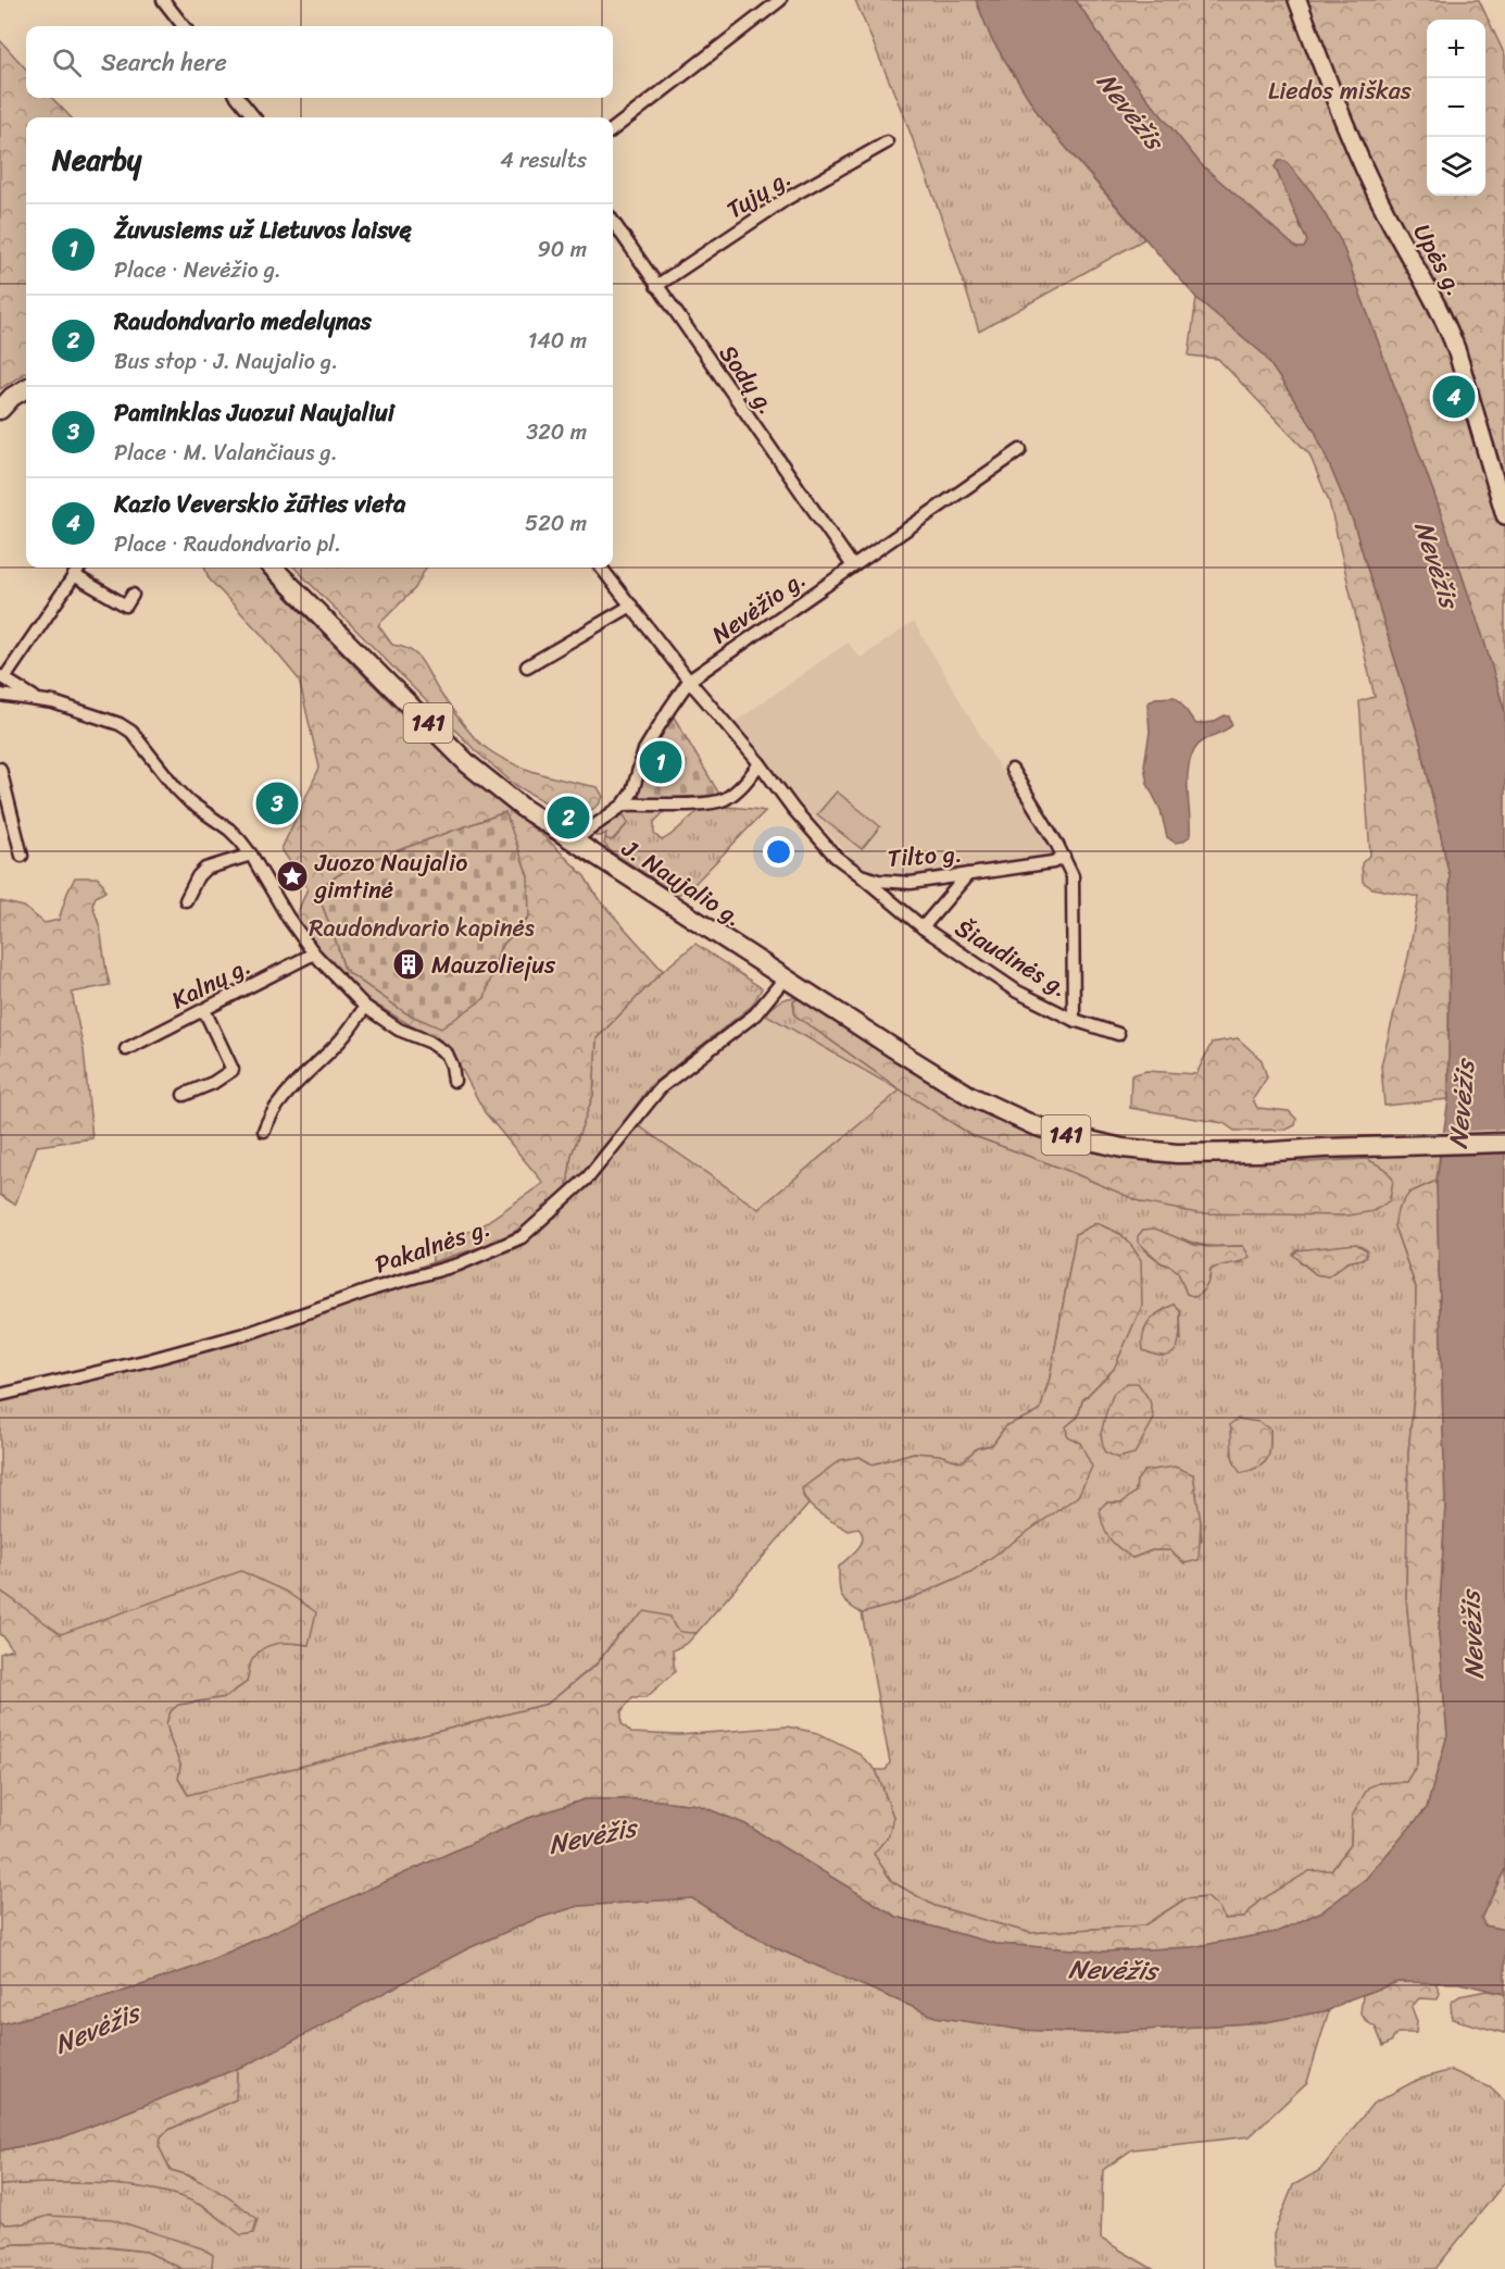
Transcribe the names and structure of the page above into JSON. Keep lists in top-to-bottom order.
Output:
{
  "streets": {
    "main road": ["Upės g.", "141", "J. Naujalio g."],
    "street": [
      "Tujų g.",
      "Sodų g.",
      "Nevėžio g.",
      "Tilto g.",
      "Šiaudinės g.",
      "Kalnų g.",
      "Pakalnės g."
    ]
  },
  "crossings": [
    ["Tujų g.", "Sodų g."],
    ["Sodų g.", "Nevėžio g."],
    ["Nevėžio g.", "Tilto g."],
    ["Nevėžio g.", "J. Naujalio g."],
    ["141", "J. Naujalio g."],
    ["141", "Pakalnės g."],
    ["Tilto g.", "Šiaudinės g."],
    ["J. Naujalio g.", "Pakalnės g."]
  ],
  "water": ["Nevėžis"],
  "parks": ["Liedos miškas", "Raudondvario kapinės"],
  "places": {
    "place": ["Juozo Naujalio gimtinė"],
    "building": ["Mauzoliejus"]
  },
  "page": {
    "map_buttons": ["+", "−"],
    "search": "Search here",
    "heading": ["Nearby", "4 results"],
    "list": [
      {
        "mark": "1",
        "name": "Žuvusiems už Lietuvos laisvę",
        "note": "Place · Nevėžio g.",
        "value": "90 m"
      },
      {
        "mark": "2",
        "name": "Raudondvario medelynas",
        "note": "Bus stop · J. Naujalio g.",
        "value": "140 m"
      },
      {
        "mark": "3",
        "name": "Paminklas Juozui Naujaliui",
        "note": "Place · M. Valančiaus g.",
        "value": "320 m"
      },
      {
        "mark": "4",
        "name": "Kazio Veverskio žūties vieta",
        "note": "Place · Raudondvario pl.",
        "value": "520 m"
      }
    ],
    "pins": [
      "4",
      "1",
      "3",
      "2"
    ]
  }
}
